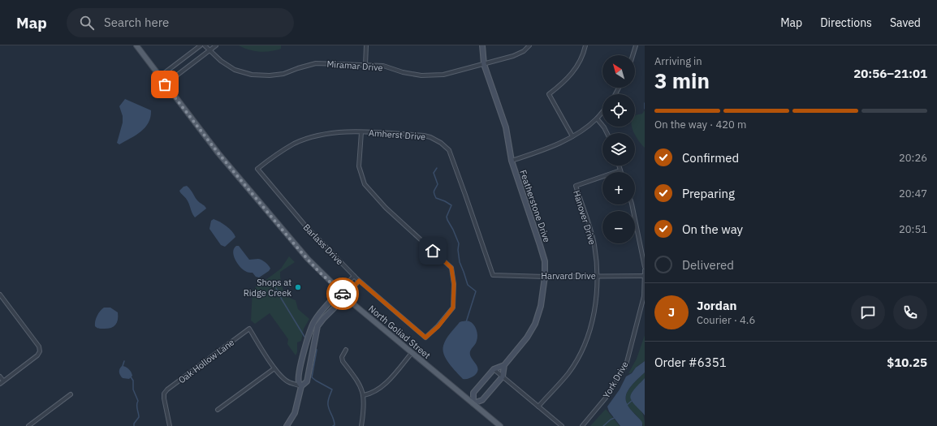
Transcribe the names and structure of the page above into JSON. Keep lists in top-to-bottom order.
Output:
{
  "streets": {
    "main road": ["North Goliad Street"],
    "street": [
      "Miramar Drive",
      "Amherst Drive",
      "Featherstone Drive",
      "Hanover Drive",
      "Barlass Drive",
      "Harvard Drive",
      "Oak Hollow Lane",
      "York Drive"
    ]
  },
  "crossings": [
    ["Miramar Drive", "Featherstone Drive"],
    ["Amherst Drive", "Barlass Drive"],
    ["Amherst Drive", "Harvard Drive"],
    ["Featherstone Drive", "Harvard Drive"],
    ["Featherstone Drive", "North Goliad Street"],
    ["Hanover Drive", "Harvard Drive"],
    ["Harvard Drive", "York Drive"]
  ],
  "places": ["Shops at Ridge Creek"],
  "north": "top left",
  "page": {
    "header": "Map",
    "search": "Search here",
    "nav": ["Map", "Directions", "Saved"],
    "heading": ["3 min", "Arriving in", "20:56–21:01"],
    "panel": [
      "Jordan",
      "Courier · 4.6",
      "Order #6351",
      "$10.25"
    ],
    "map_buttons": ["+", "−"],
    "bar": "On the way · 420 m",
    "list": [
      ["Confirmed", "20:26"],
      ["Preparing", "20:47"],
      ["On the way", "20:51"],
      "Delivered"
    ],
    "round": "J"
  }
}
